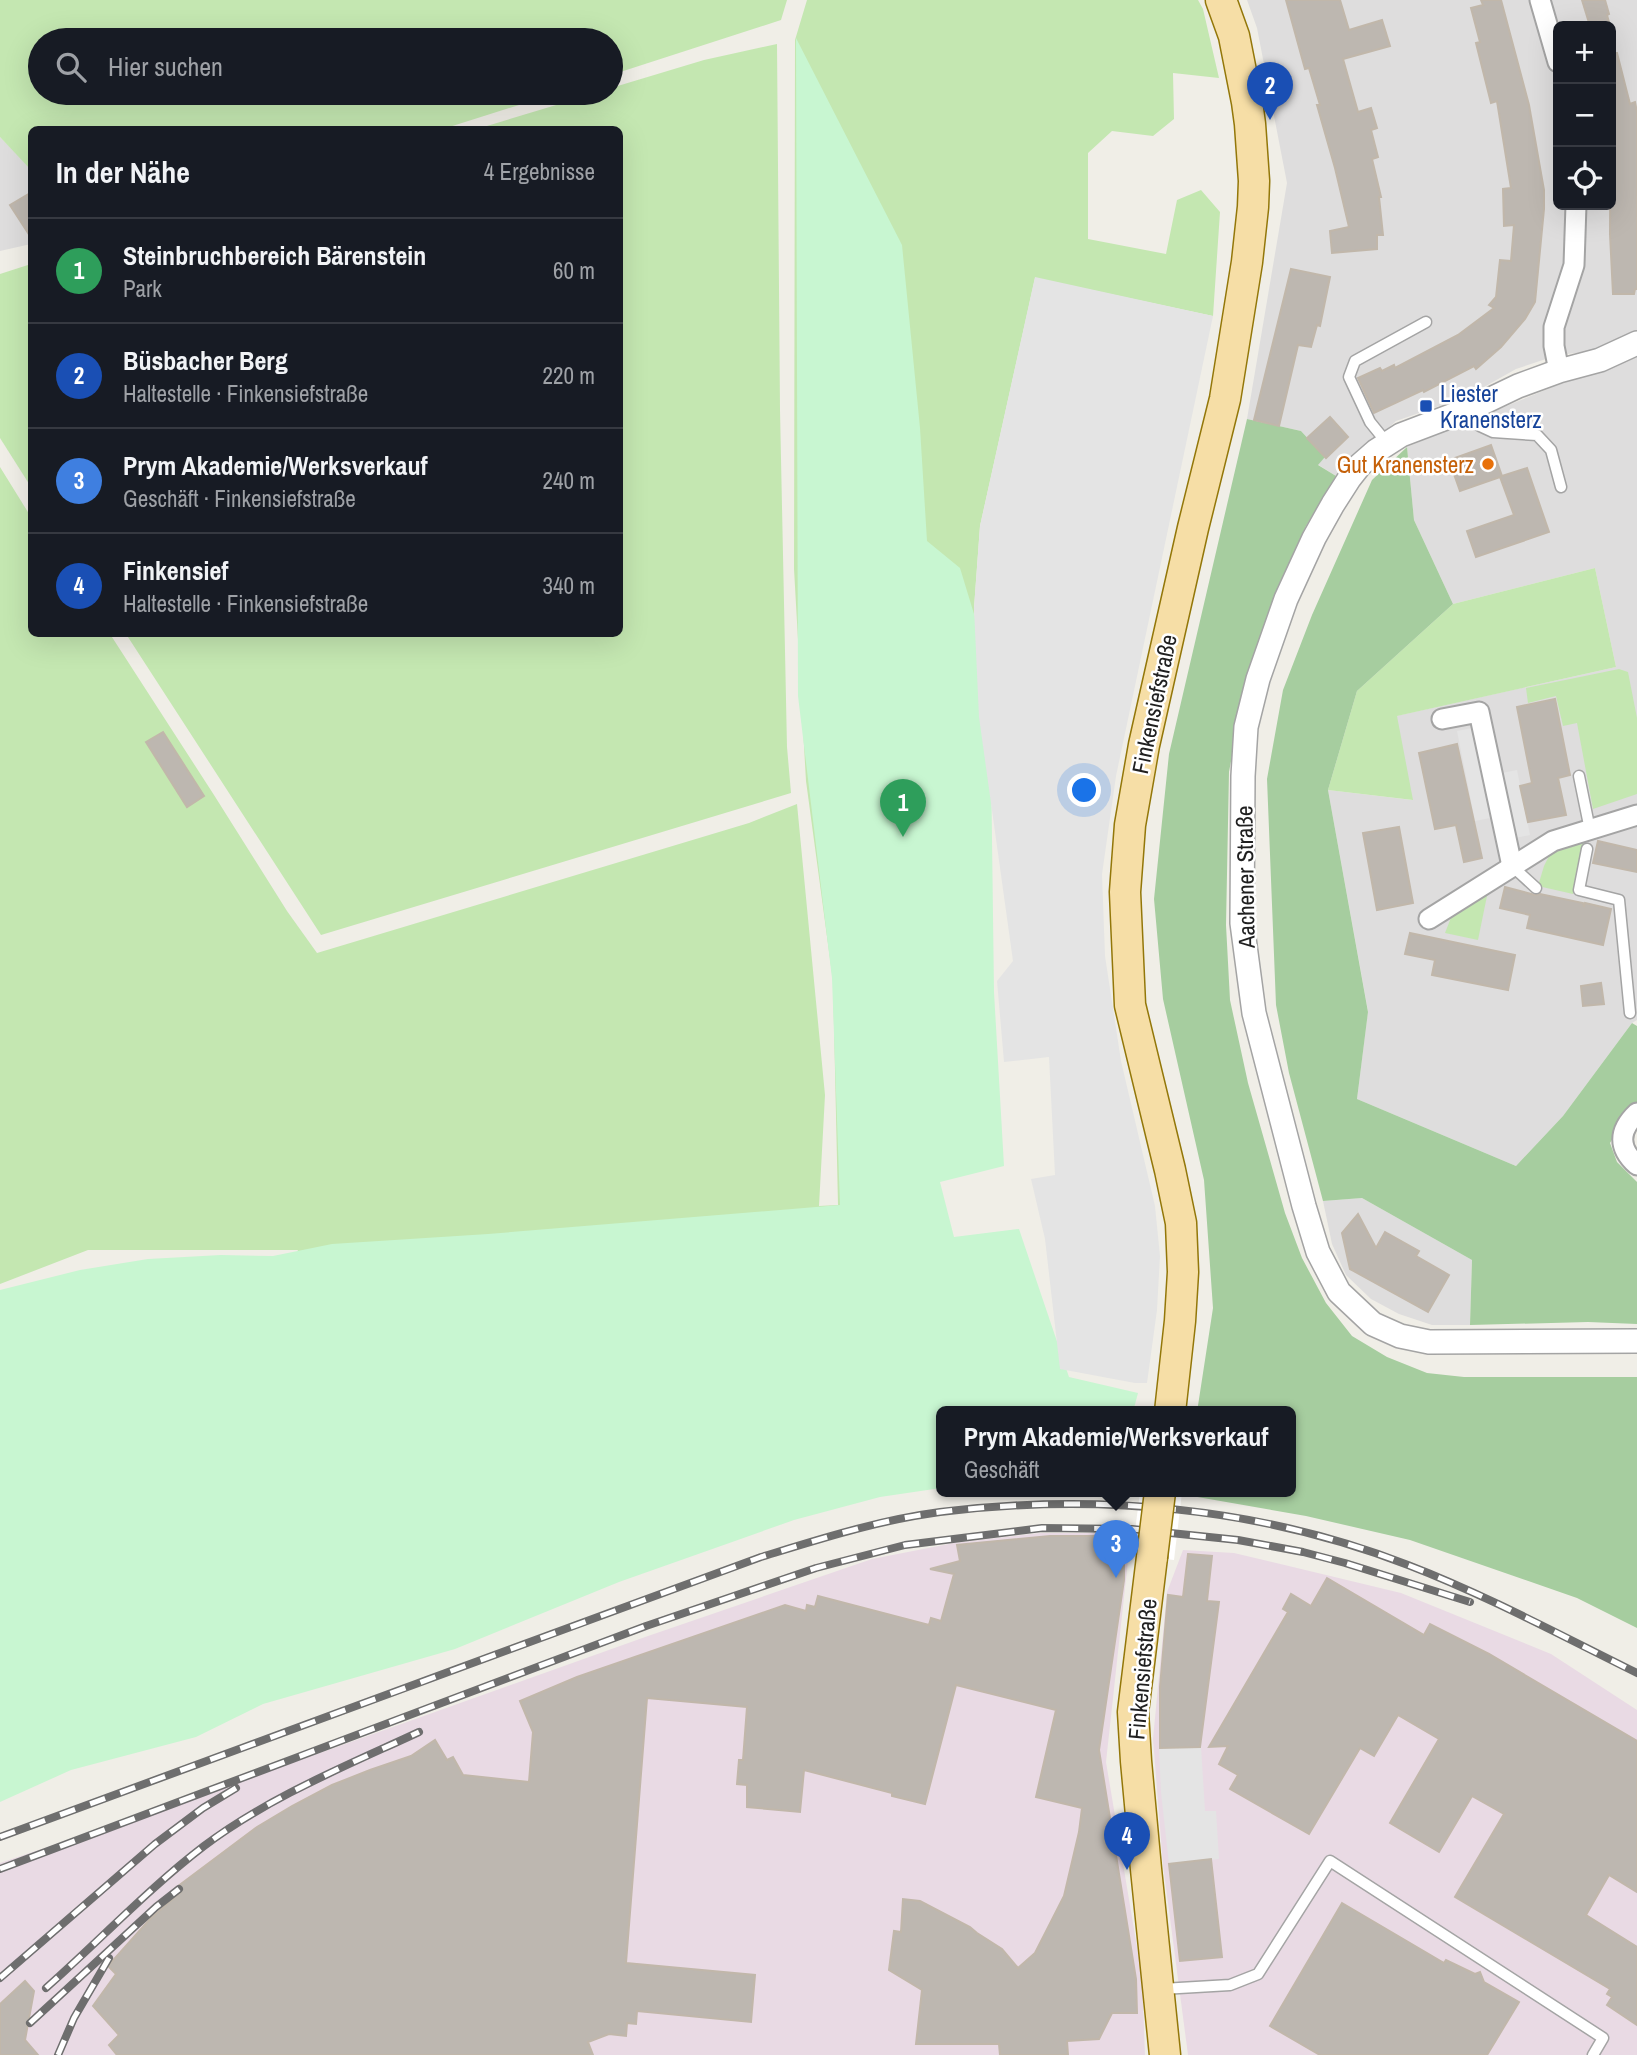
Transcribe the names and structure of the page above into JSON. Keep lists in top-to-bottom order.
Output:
{
  "streets": {
    "main road": ["Finkensiefstraße"],
    "street": ["Aachener Straße"]
  },
  "places": {
    "transit": ["Liester Kranensterz"],
    "other": ["Gut Kranensterz"]
  },
  "page": {
    "map_buttons": ["+", "−"],
    "search": "Hier suchen",
    "pins": [
      "2",
      "1",
      "3",
      "4"
    ],
    "heading": ["In der Nähe", "4 Ergebnisse"],
    "list": [
      {
        "mark": "1",
        "name": "Steinbruchbereich Bärenstein",
        "note": "Park",
        "value": "60 m"
      },
      {
        "mark": "2",
        "name": "Büsbacher Berg",
        "note": "Haltestelle · Finkensiefstraße",
        "value": "220 m"
      },
      {
        "mark": "3",
        "name": "Prym Akademie/Werksverkauf",
        "note": "Geschäft · Finkensiefstraße",
        "value": "240 m"
      },
      {
        "mark": "4",
        "name": "Finkensief",
        "note": "Haltestelle · Finkensiefstraße",
        "value": "340 m"
      }
    ],
    "popup": ["Prym Akademie/Werksverkauf", "Geschäft"]
  }
}
